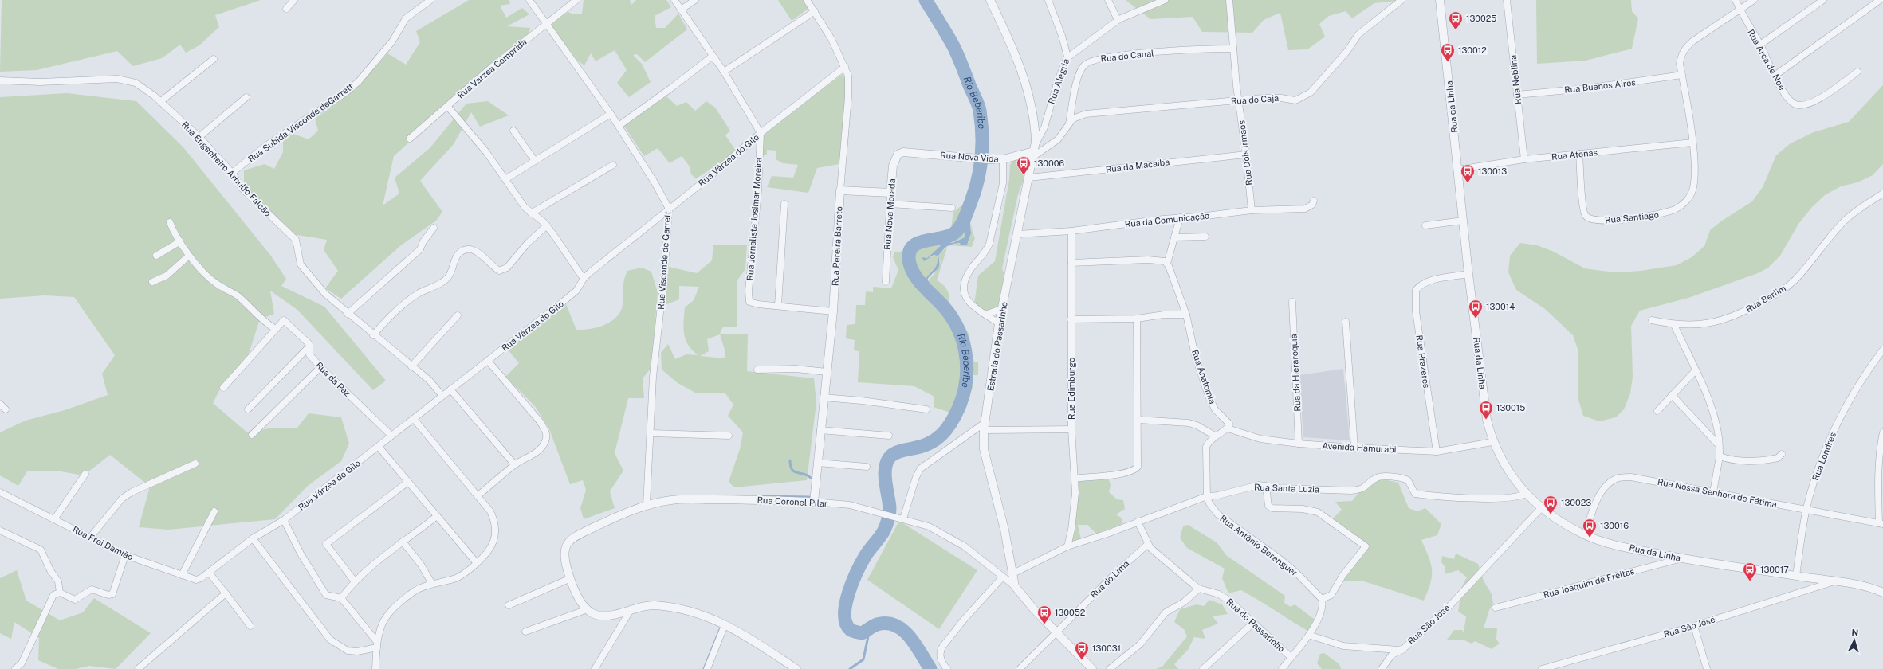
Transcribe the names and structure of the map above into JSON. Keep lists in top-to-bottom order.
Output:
{
  "streets": {
    "street": [
      "Rua do Canal",
      "Rua Arca de Noe",
      "Rua Varzea Comprida",
      "Rua Neblina",
      "Rua Alegria",
      "Rua Buenos Aires",
      "Rua do Caja",
      "Rua da Linha",
      "Rua Subida Visconde deGarrett",
      "Rua Dois Irmaos",
      "Rua Atenas",
      "Rua Nova Vida",
      "Rua Várzea do Gilo",
      "Rua da Macaiba",
      "Rua Engenheiro Arnulfo Falcão",
      "Rua Nova Morada",
      "Rua Santiago",
      "Rua Jornalista Josimar Moreira",
      "Rua da Comunicação",
      "Rua Pereira Barreto",
      "Rua Visconde de Garrett",
      "Rua Berlim",
      "Estrada do Passarinho",
      "Rua Prazeres",
      "Rua da Hieraroquia",
      "Rua Anatomia",
      "Rua da Paz",
      "Rua Edimburgo",
      "Avenida Hamurabi",
      "Rua Londres",
      "Rua Santa Luzia",
      "Rua Nossa Senhora de Fátima",
      "Rua Coronel Pilar",
      "Rua Frei Damião",
      "Rua Antônio Berenguer",
      "Rua do Lima",
      "Rua Joaquim de Freitas",
      "Rua São José",
      "Rua do Passarinho"
    ]
  },
  "crossings": [
    ["Rua do Canal", "Rua do Caja"],
    ["Rua do Canal", "Rua Dois Irmaos"],
    ["Rua Arca de Noe", "Rua Santiago"],
    ["Rua Varzea Comprida", "Rua Visconde de Garrett"],
    ["Rua Neblina", "Rua Buenos Aires"],
    ["Rua Neblina", "Rua Atenas"],
    ["Rua Alegria", "Rua Nova Vida"],
    ["Rua Alegria", "Estrada do Passarinho"],
    ["Rua Buenos Aires", "Rua Santiago"],
    ["Rua do Caja", "Rua Dois Irmaos"],
    ["Rua da Linha", "Rua Atenas"],
    ["Rua da Linha", "Rua Prazeres"],
    ["Rua da Linha", "Avenida Hamurabi"],
    ["Rua da Linha", "Rua Londres"],
    ["Rua da Linha", "Rua Santa Luzia"],
    ["Rua da Linha", "Rua Nossa Senhora de Fátima"],
    ["Rua da Linha", "Rua Joaquim de Freitas"],
    ["Rua da Linha", "Rua São José"],
    ["Rua Subida Visconde deGarrett", "Rua Engenheiro Arnulfo Falcão"],
    ["Rua Dois Irmaos", "Rua da Macaiba"],
    ["Rua Dois Irmaos", "Rua da Comunicação"],
    ["Rua Atenas", "Rua Santiago"],
    ["Rua Nova Vida", "Rua Nova Morada"],
    ["Rua Nova Vida", "Estrada do Passarinho"],
    ["Rua Várzea do Gilo", "Rua Engenheiro Arnulfo Falcão"],
    ["Rua Várzea do Gilo", "Rua Jornalista Josimar Moreira"],
    ["Rua Várzea do Gilo", "Rua Pereira Barreto"],
    ["Rua Várzea do Gilo", "Rua Visconde de Garrett"],
    ["Rua Várzea do Gilo", "Rua da Paz"],
    ["Rua Várzea do Gilo", "Rua Frei Damião"],
    ["Rua da Macaiba", "Estrada do Passarinho"],
    ["Rua Jornalista Josimar Moreira", "Rua Pereira Barreto"],
    ["Rua da Comunicação", "Estrada do Passarinho"],
    ["Rua da Comunicação", "Rua Edimburgo"],
    ["Rua Pereira Barreto", "Rua Coronel Pilar"],
    ["Rua Visconde de Garrett", "Rua Coronel Pilar"],
    ["Estrada do Passarinho", "Rua Santa Luzia"],
    ["Estrada do Passarinho", "Rua Coronel Pilar"],
    ["Estrada do Passarinho", "Rua do Lima"],
    ["Rua Prazeres", "Avenida Hamurabi"],
    ["Rua da Hieraroquia", "Avenida Hamurabi"],
    ["Rua Anatomia", "Avenida Hamurabi"],
    ["Rua Edimburgo", "Rua Santa Luzia"],
    ["Rua Londres", "Rua Nossa Senhora de Fátima"],
    ["Rua Santa Luzia", "Rua Antônio Berenguer"],
    ["Rua Santa Luzia", "Rua do Passarinho"],
    ["Rua do Lima", "Rua do Passarinho"]
  ],
  "water": ["Rio Beberibe"],
  "places": {
    "bus stop": [
      "130025",
      "130012",
      "130006",
      "130013",
      "130014",
      "130015",
      "130023",
      "130016",
      "130017",
      "130052",
      "130031"
    ]
  },
  "north": "top"
}
